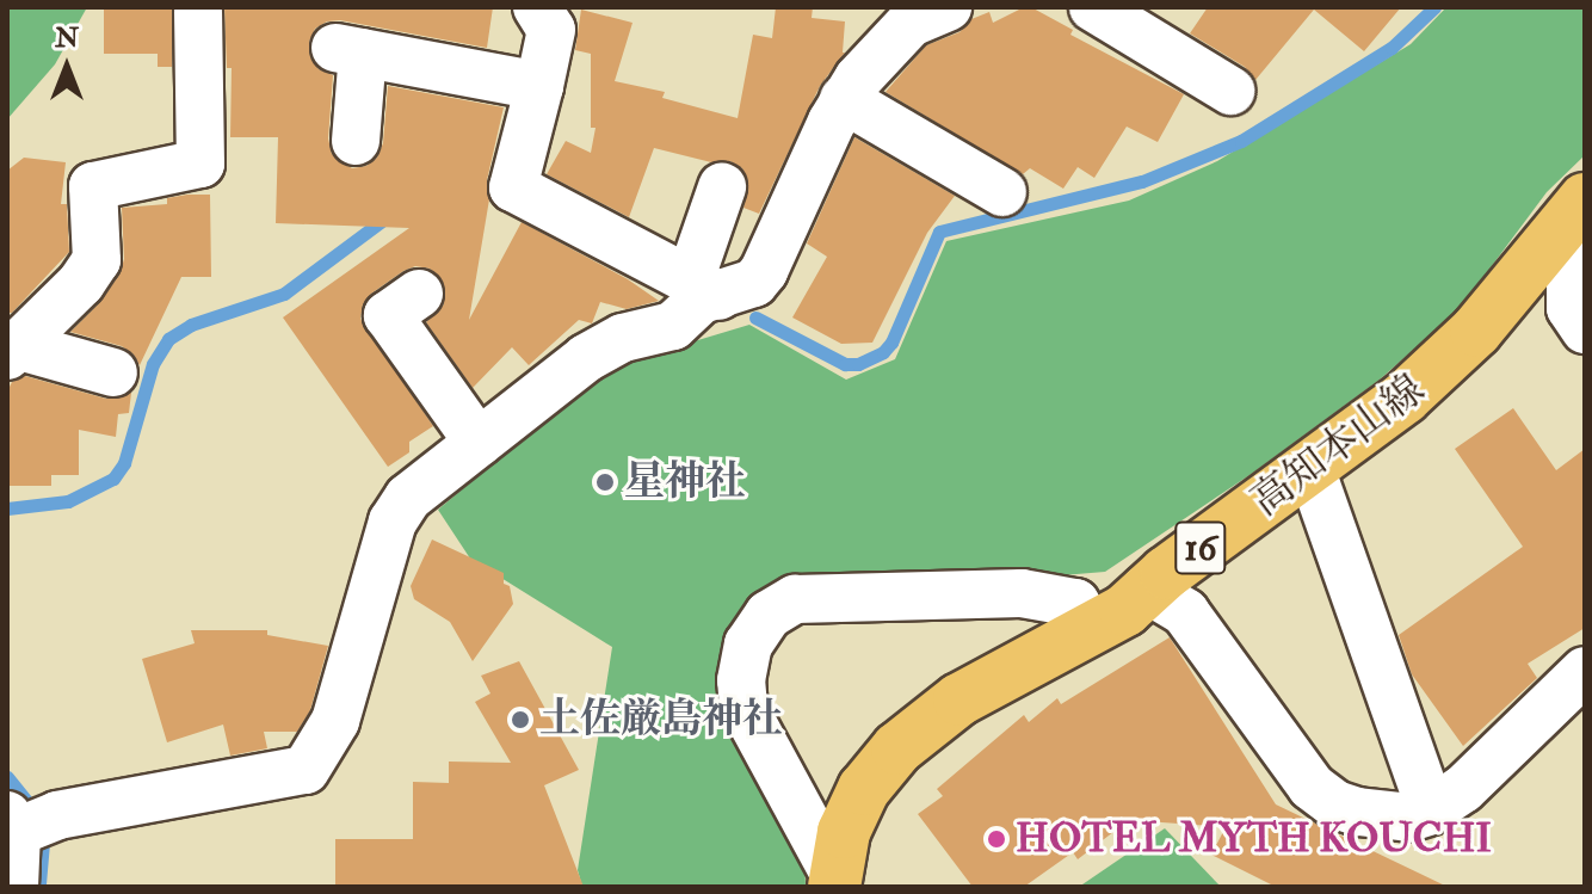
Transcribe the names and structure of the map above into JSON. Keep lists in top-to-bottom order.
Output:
{
  "streets": {
    "main road": ["高知本山線", "16"]
  },
  "places": ["星神社", "土佐厳島神社", "HOTEL MYTH KOUCHI"],
  "north": "top"
}
